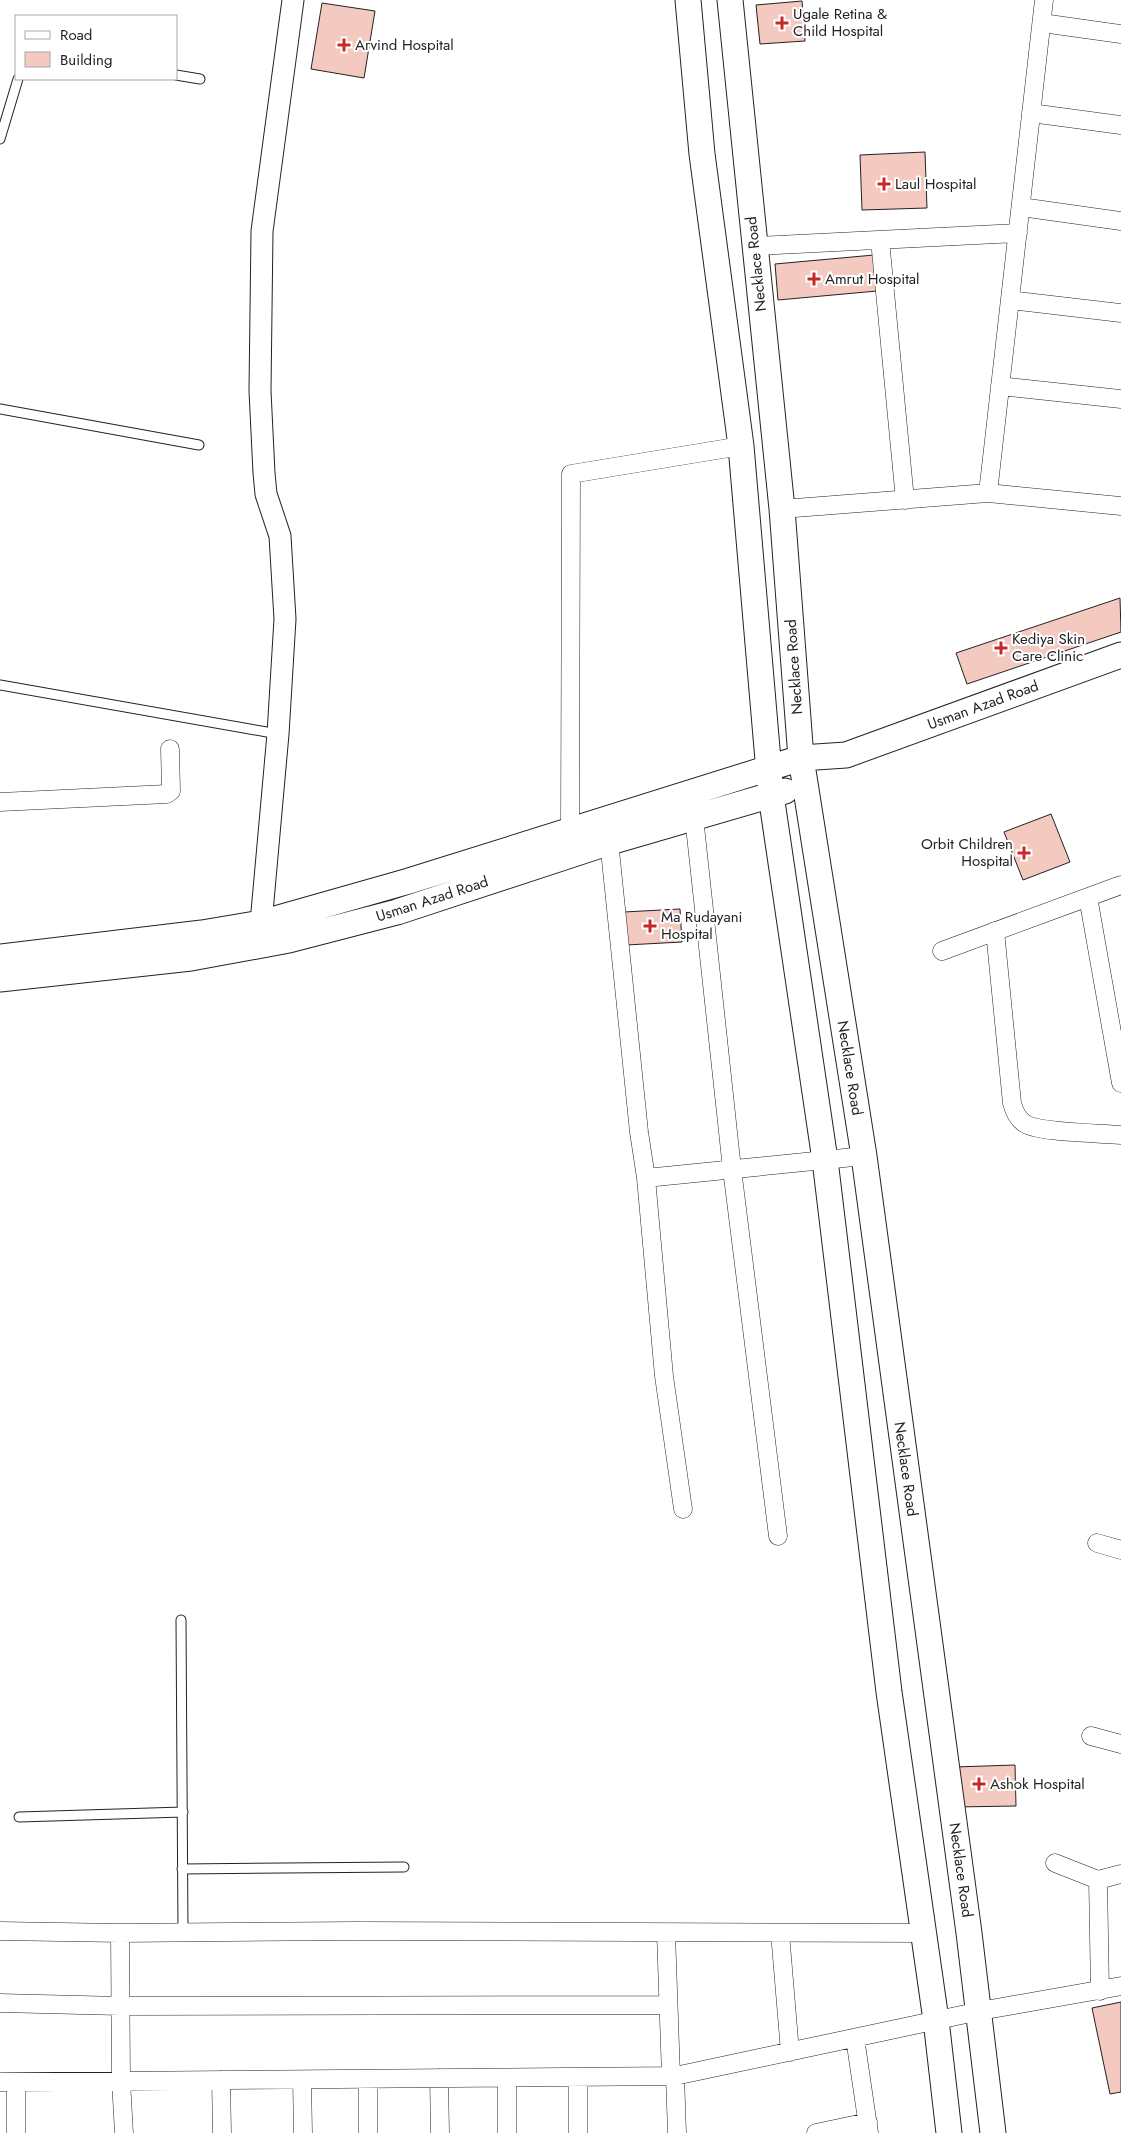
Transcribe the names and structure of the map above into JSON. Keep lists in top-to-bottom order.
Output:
{
  "streets": {
    "main road": ["Necklace Road", "Usman Azad Road"]
  },
  "crossings": [
    ["Necklace Road", "Usman Azad Road"]
  ],
  "places": {
    "health": [
      "Ugale Retina & Child Hospital",
      "Arvind Hospital",
      "Laul Hospital",
      "Amrut Hospital",
      "Kediya Skin Care Clinic",
      "Orbit Children Hospital",
      "Ma Rudayani Hospital",
      "Ashok Hospital"
    ]
  },
  "legend": ["Road", "Building"]
}
